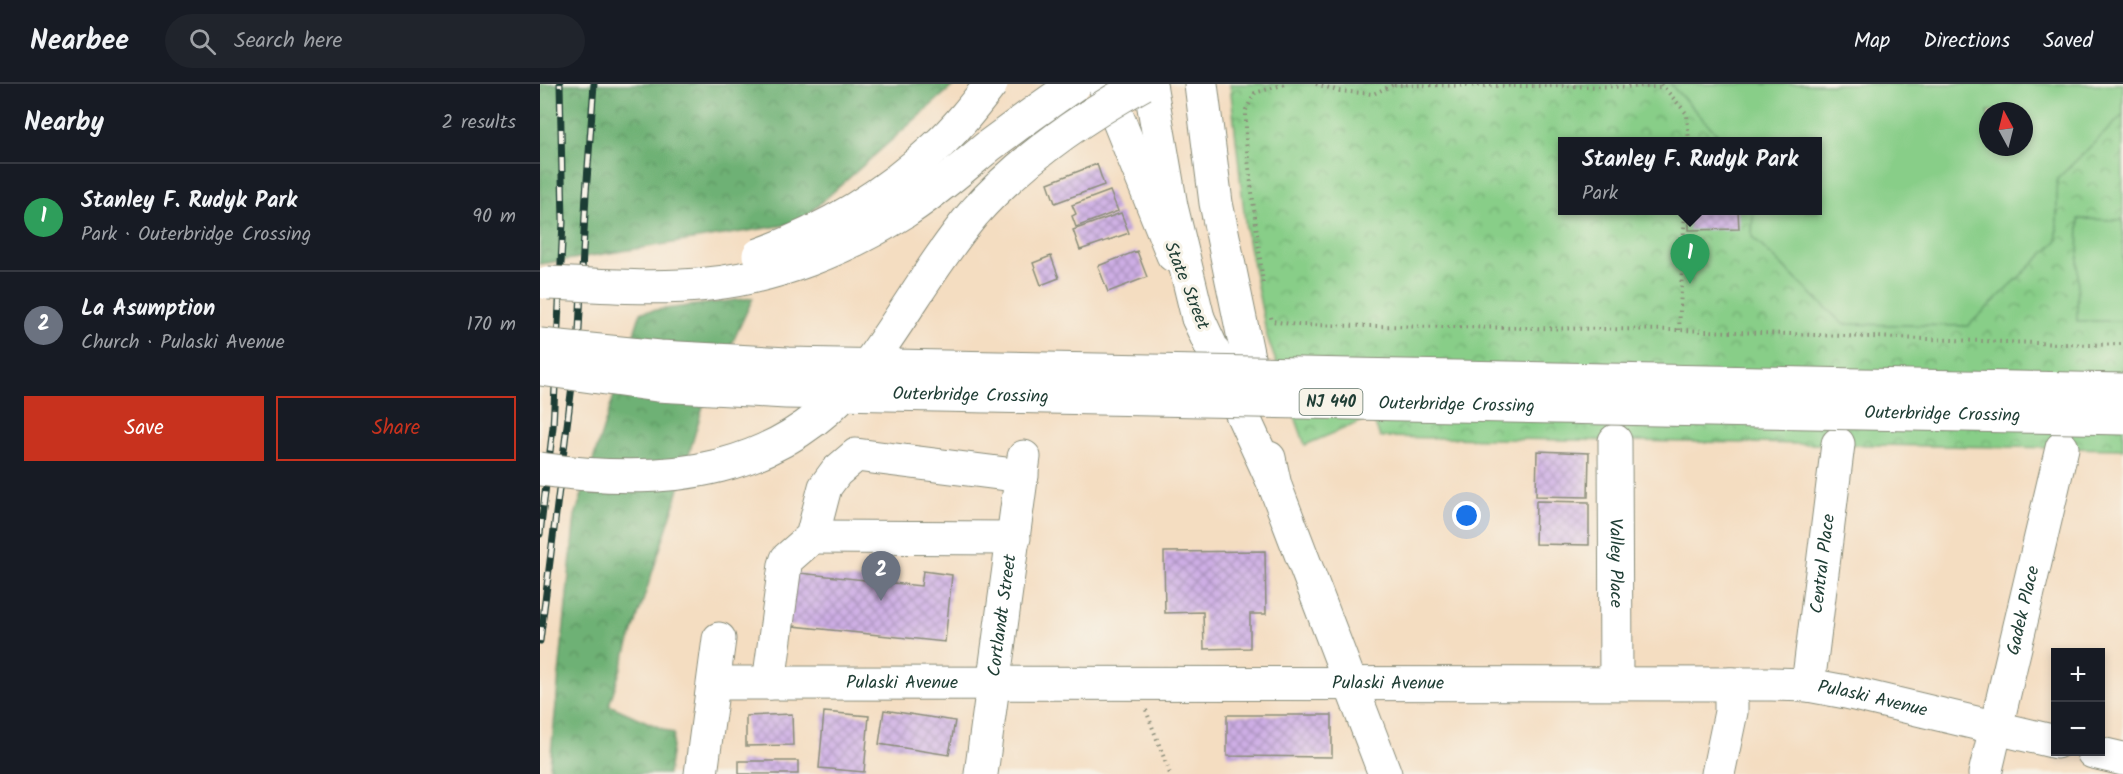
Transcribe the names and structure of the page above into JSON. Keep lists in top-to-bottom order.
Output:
{
  "streets": {
    "main road": [
      "State Street",
      "Outerbridge Crossing",
      "NJ 440",
      "Valley Place",
      "Central Place",
      "Gadek Place",
      "Cortlandt Street",
      "Pulaski Avenue"
    ]
  },
  "crossings": [
    ["State Street", "Pulaski Avenue"],
    ["Valley Place", "Pulaski Avenue"],
    ["Central Place", "Pulaski Avenue"],
    ["Gadek Place", "Pulaski Avenue"],
    ["Cortlandt Street", "Pulaski Avenue"]
  ],
  "north": "top",
  "page": {
    "header": "Nearbee",
    "search": "Search here",
    "nav": ["Map", "Directions", "Saved"],
    "heading": ["Nearby", "2 results"],
    "popup": ["Stanley F. Rudyk Park", "Park"],
    "list": [
      {
        "mark": "1",
        "name": "Stanley F. Rudyk Park",
        "note": "Park · Outerbridge Crossing",
        "value": "90 m"
      },
      {
        "mark": "2",
        "name": "La Asumption",
        "note": "Church · Pulaski Avenue",
        "value": "170 m"
      }
    ],
    "pins": ["1", "2"],
    "buttons": ["Save", "Share"],
    "map_buttons": ["+", "−"]
  }
}
